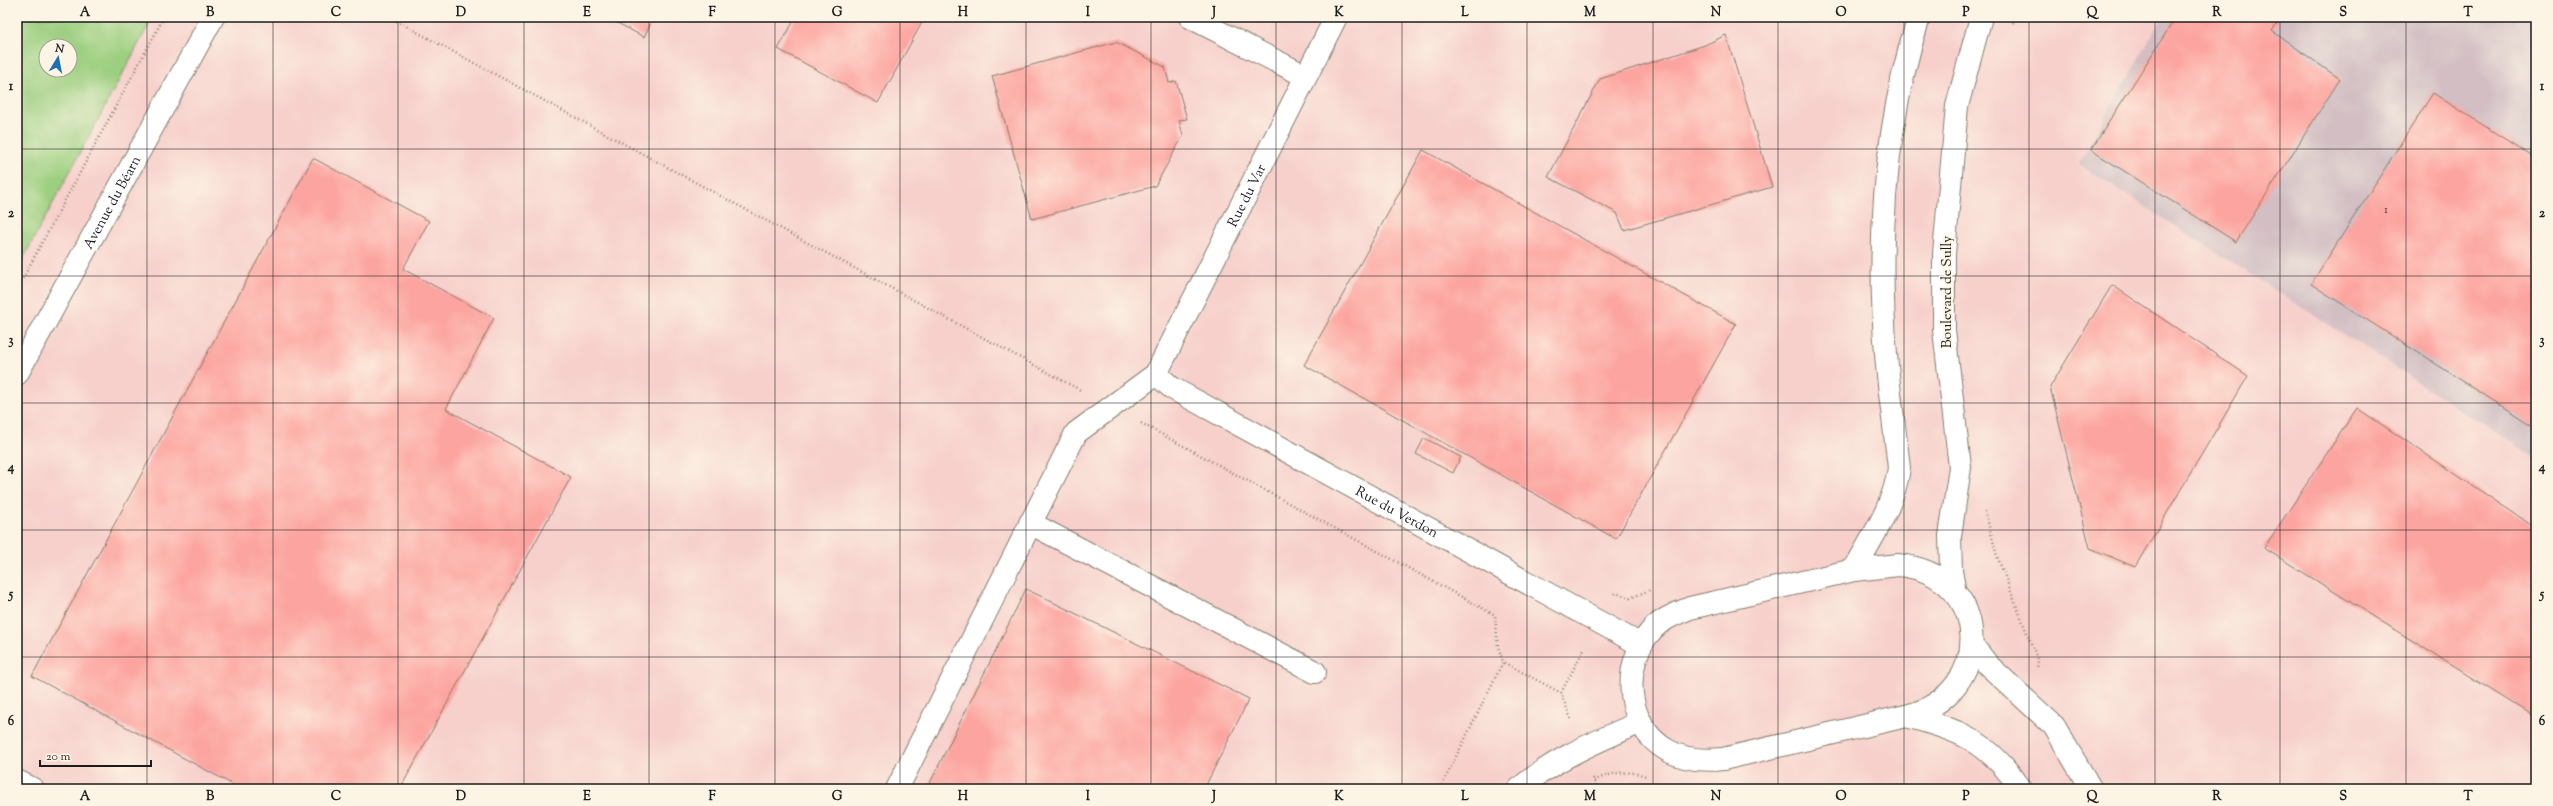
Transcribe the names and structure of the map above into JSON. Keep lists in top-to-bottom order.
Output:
{
  "streets": {
    "main road": [
      "Rue du Var",
      "Avenue du Béarn",
      "Boulevard de Sully",
      "Rue du Verdon"
    ]
  },
  "crossings": [
    ["Rue du Var", "Rue du Verdon"]
  ],
  "house_numbers": ["1"],
  "scale_bar": "20 m",
  "north": "top",
  "grid": {
    "columns": [
      "A",
      "B",
      "C",
      "D",
      "E",
      "F",
      "G",
      "H",
      "I",
      "J",
      "K",
      "L",
      "M",
      "N",
      "O",
      "P",
      "Q",
      "R",
      "S",
      "T"
    ],
    "rows": [
      "1",
      "2",
      "3",
      "4",
      "5",
      "6"
    ]
  }
}
